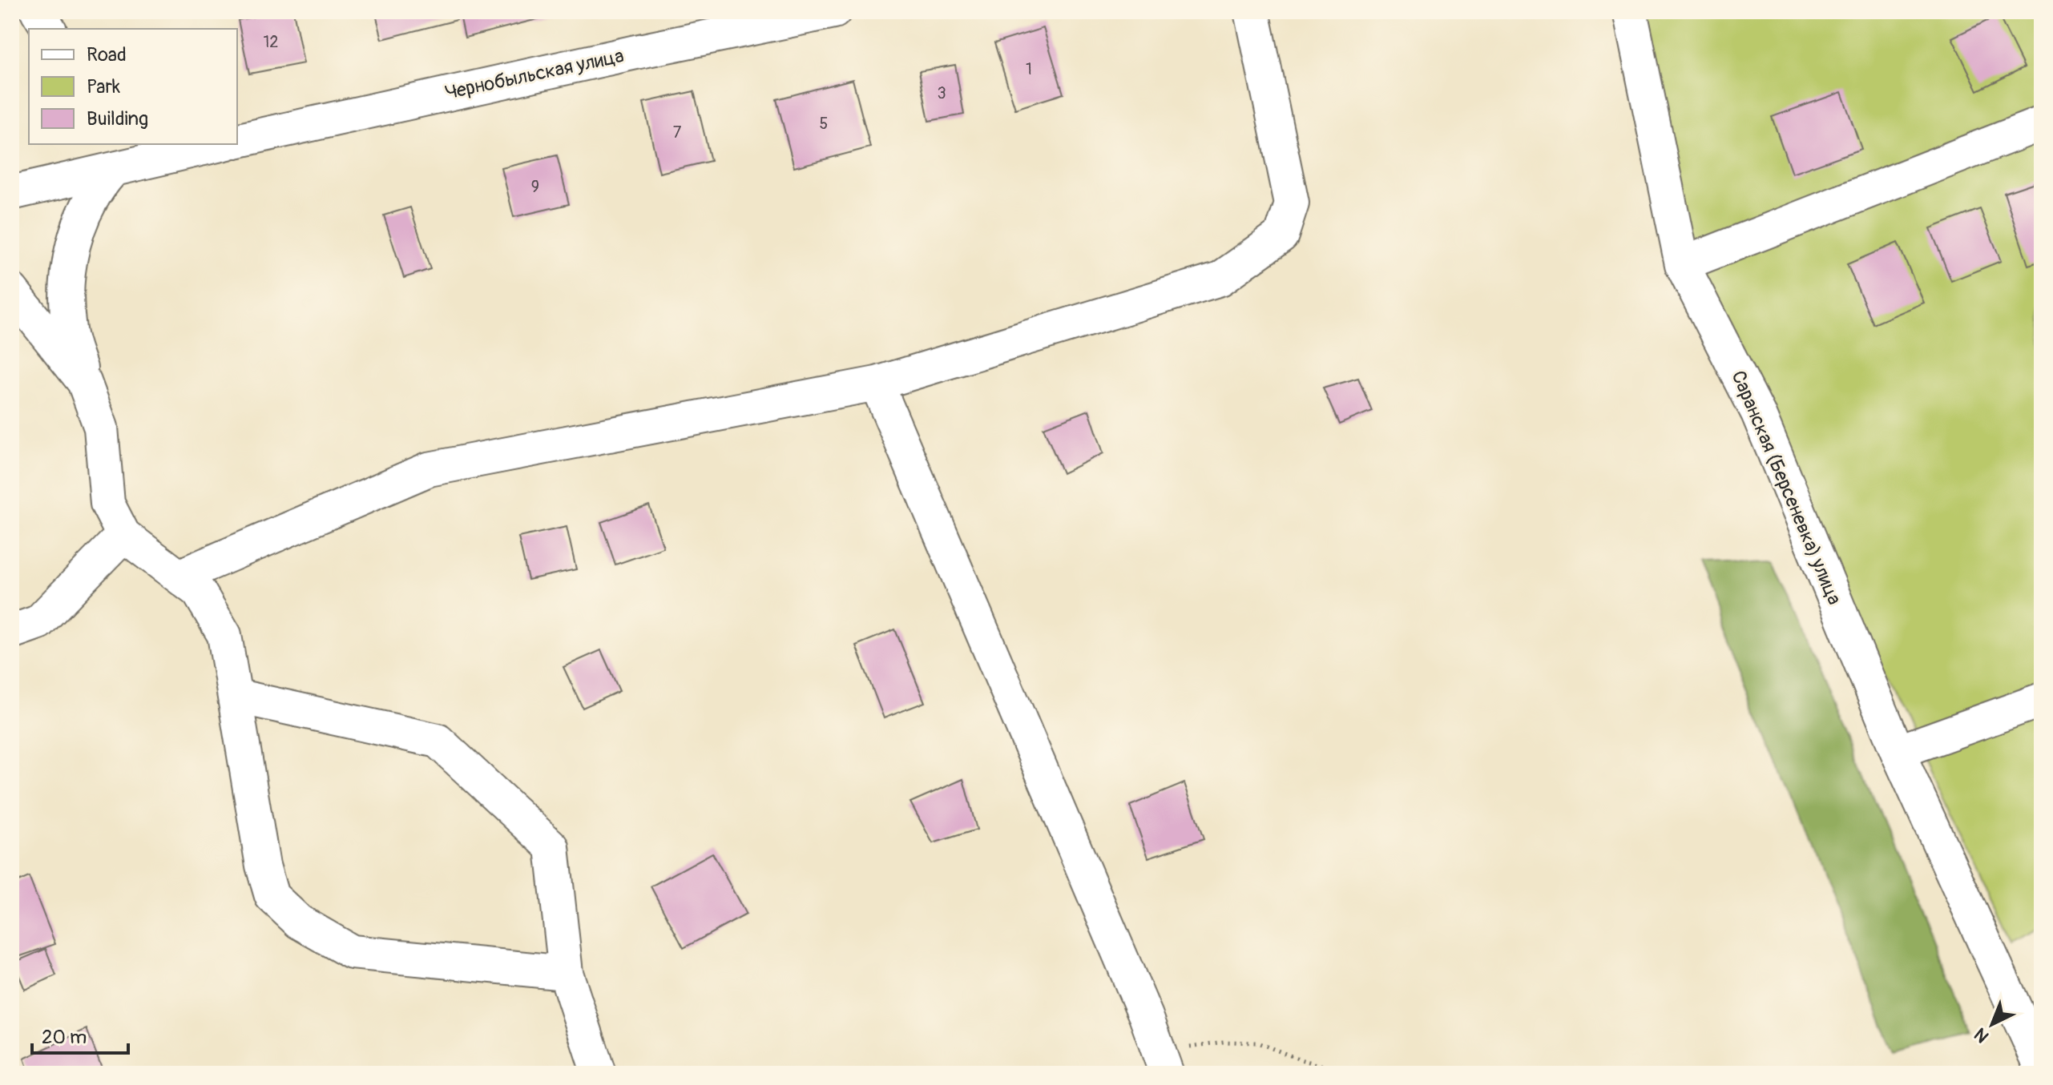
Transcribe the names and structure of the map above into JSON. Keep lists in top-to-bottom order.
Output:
{
  "streets": {
    "street": ["Чернобыльская улица", "Саранская (Берсеневка) улица"]
  },
  "house_numbers": [
    "12",
    "1",
    "3",
    "5",
    "7",
    "9"
  ],
  "legend": ["Road", "Park", "Building"],
  "scale_bar": "20 m",
  "north": "bottom left"
}
